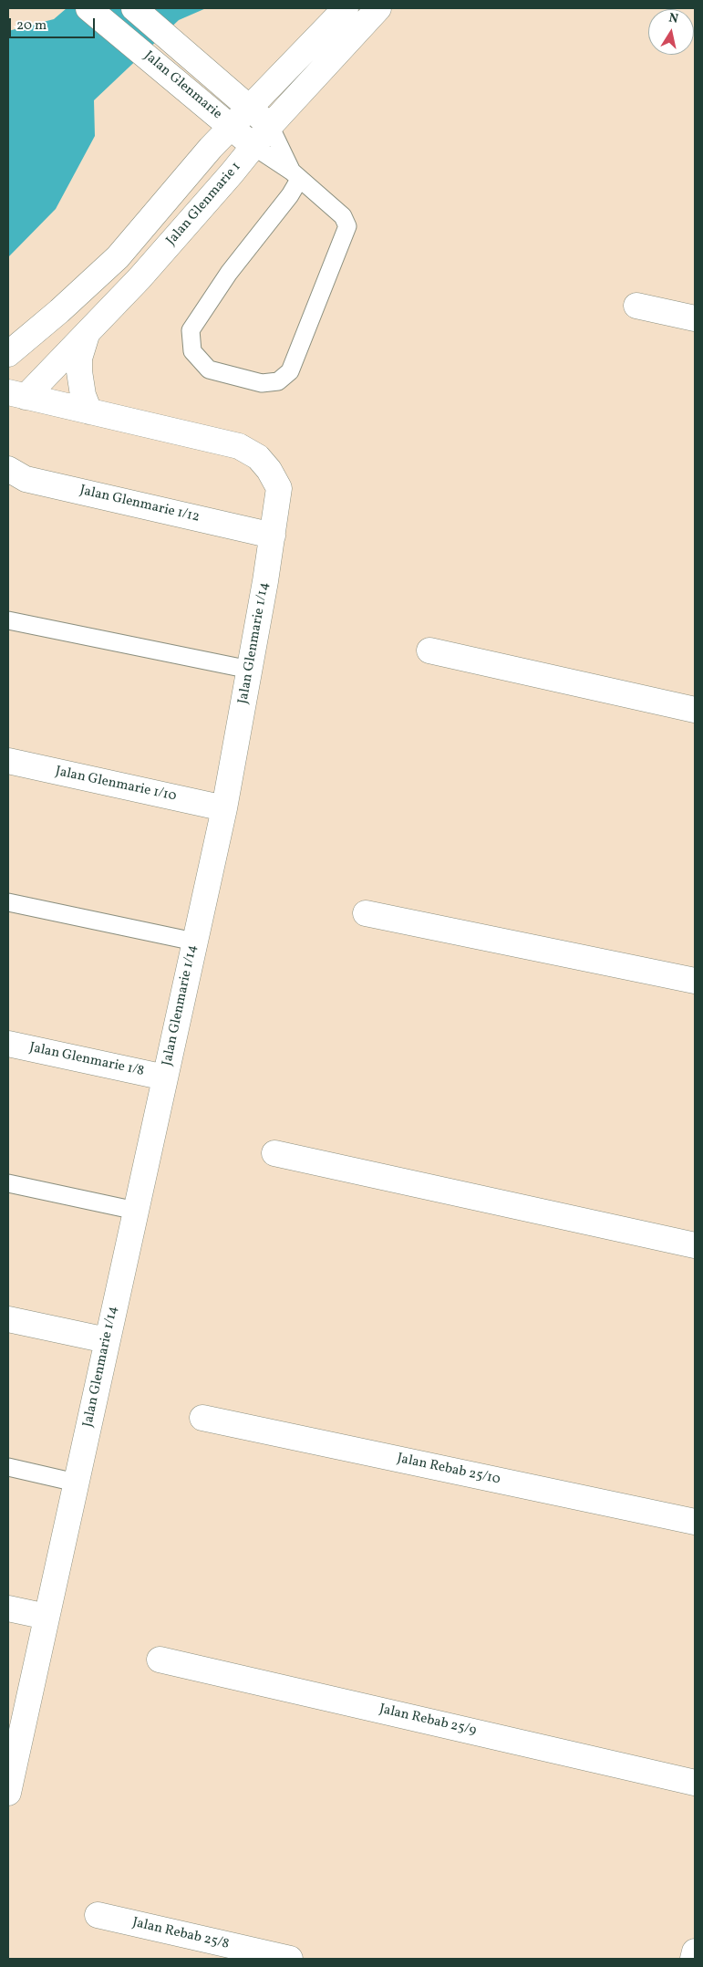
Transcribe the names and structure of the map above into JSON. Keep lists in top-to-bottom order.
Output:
{
  "streets": {
    "street": [
      "Jalan Glenmarie",
      "Jalan Glenmarie 1",
      "Jalan Glenmarie 1/12",
      "Jalan Glenmarie 1/14",
      "Jalan Glenmarie 1/10",
      "Jalan Glenmarie 1/8",
      "Jalan Rebab 25/10",
      "Jalan Rebab 25/9",
      "Jalan Rebab 25/8"
    ]
  },
  "crossings": [
    ["Jalan Glenmarie", "Jalan Glenmarie 1"],
    ["Jalan Glenmarie 1", "Jalan Glenmarie 1/14"],
    ["Jalan Glenmarie 1/12", "Jalan Glenmarie 1/14"],
    ["Jalan Glenmarie 1/14", "Jalan Glenmarie 1/10"],
    ["Jalan Glenmarie 1/14", "Jalan Glenmarie 1/8"]
  ],
  "scale_bar": "20 m",
  "north": "top"
}
